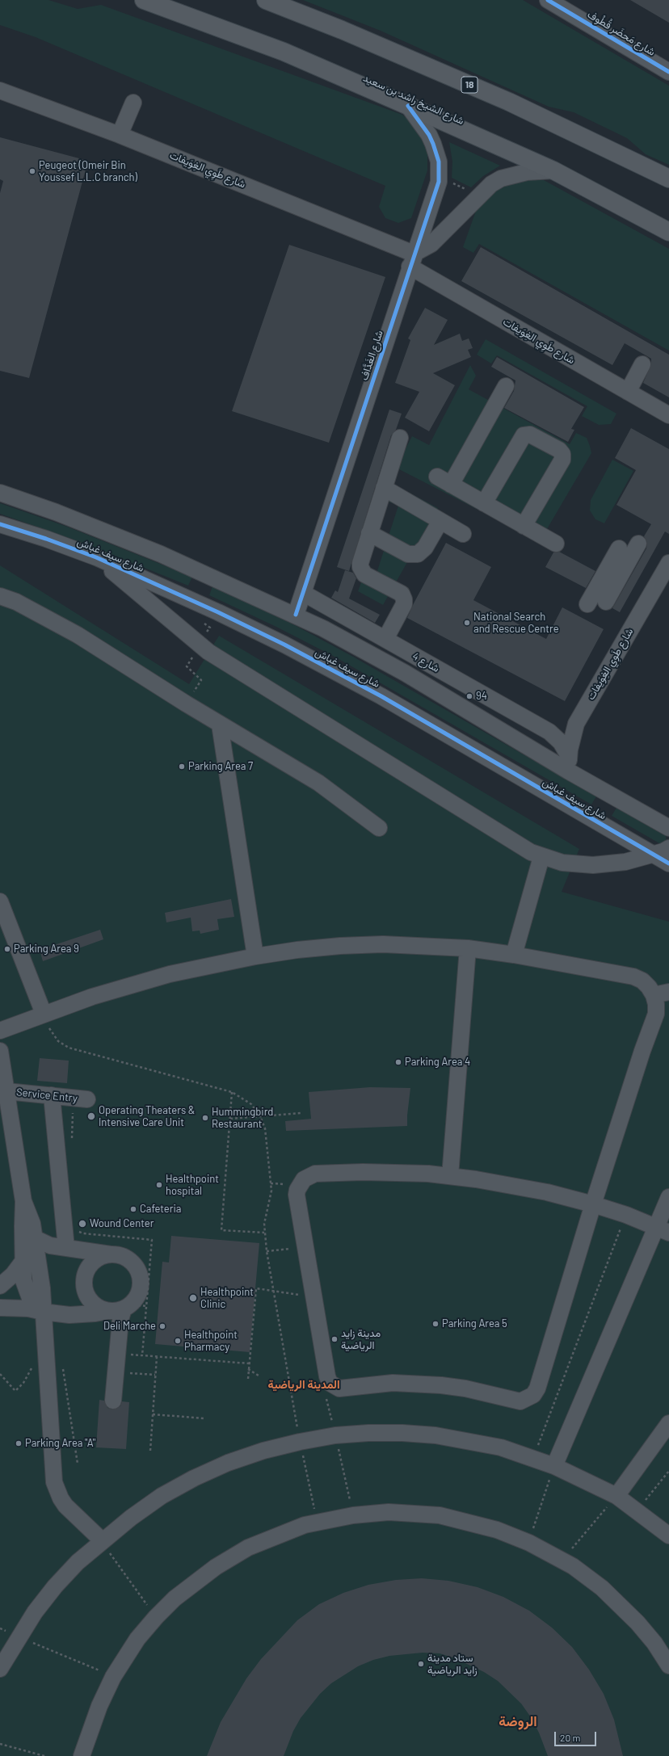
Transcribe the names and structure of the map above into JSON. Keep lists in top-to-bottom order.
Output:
{
  "streets": {
    "main road": ["18", "شارع الشيخ راشد بن سعيد"],
    "street": [
      "شارع مَحضَر قُطُوف",
      "شارع طَوِي الغِوَيفات",
      "شارع الغَدَّاف",
      "شارع سيف غباش",
      "شارع 4",
      "Service Entry"
    ]
  },
  "crossings": [
    ["شارع الشيخ راشد بن سعيد", "شارع الغَدَّاف"],
    ["شارع طَوِي الغِوَيفات", "شارع الغَدَّاف"],
    ["شارع طَوِي الغِوَيفات", "شارع سيف غباش"],
    ["شارع طَوِي الغِوَيفات", "شارع 4"],
    ["شارع الغَدَّاف", "شارع سيف غباش"],
    ["شارع الغَدَّاف", "شارع 4"],
    ["شارع سيف غباش", "شارع 4"]
  ],
  "districts": ["المدينة الرياضية", "الروضة"],
  "places": [
    "Peugeot (Omeir Bin Youssef L.L.C branch)",
    "National Search and Rescue Centre",
    "94",
    "Parking Area 7",
    "Parking Area 9",
    "Parking Area 4",
    "Operating Theaters & Intensive Care Unit",
    "Hummingbird Restaurant",
    "Healthpoint hospital",
    "Cafeteria",
    "Wound Center",
    "Healthpoint Clinic",
    "Parking Area 5",
    "Deli Marche",
    "مدينة زايد الرياضية",
    "Healthpoint Pharmacy",
    "Parking Area \"A\"",
    "ستاد مدينة زايد الرياضية"
  ],
  "scale_bar": "20 m"
}
